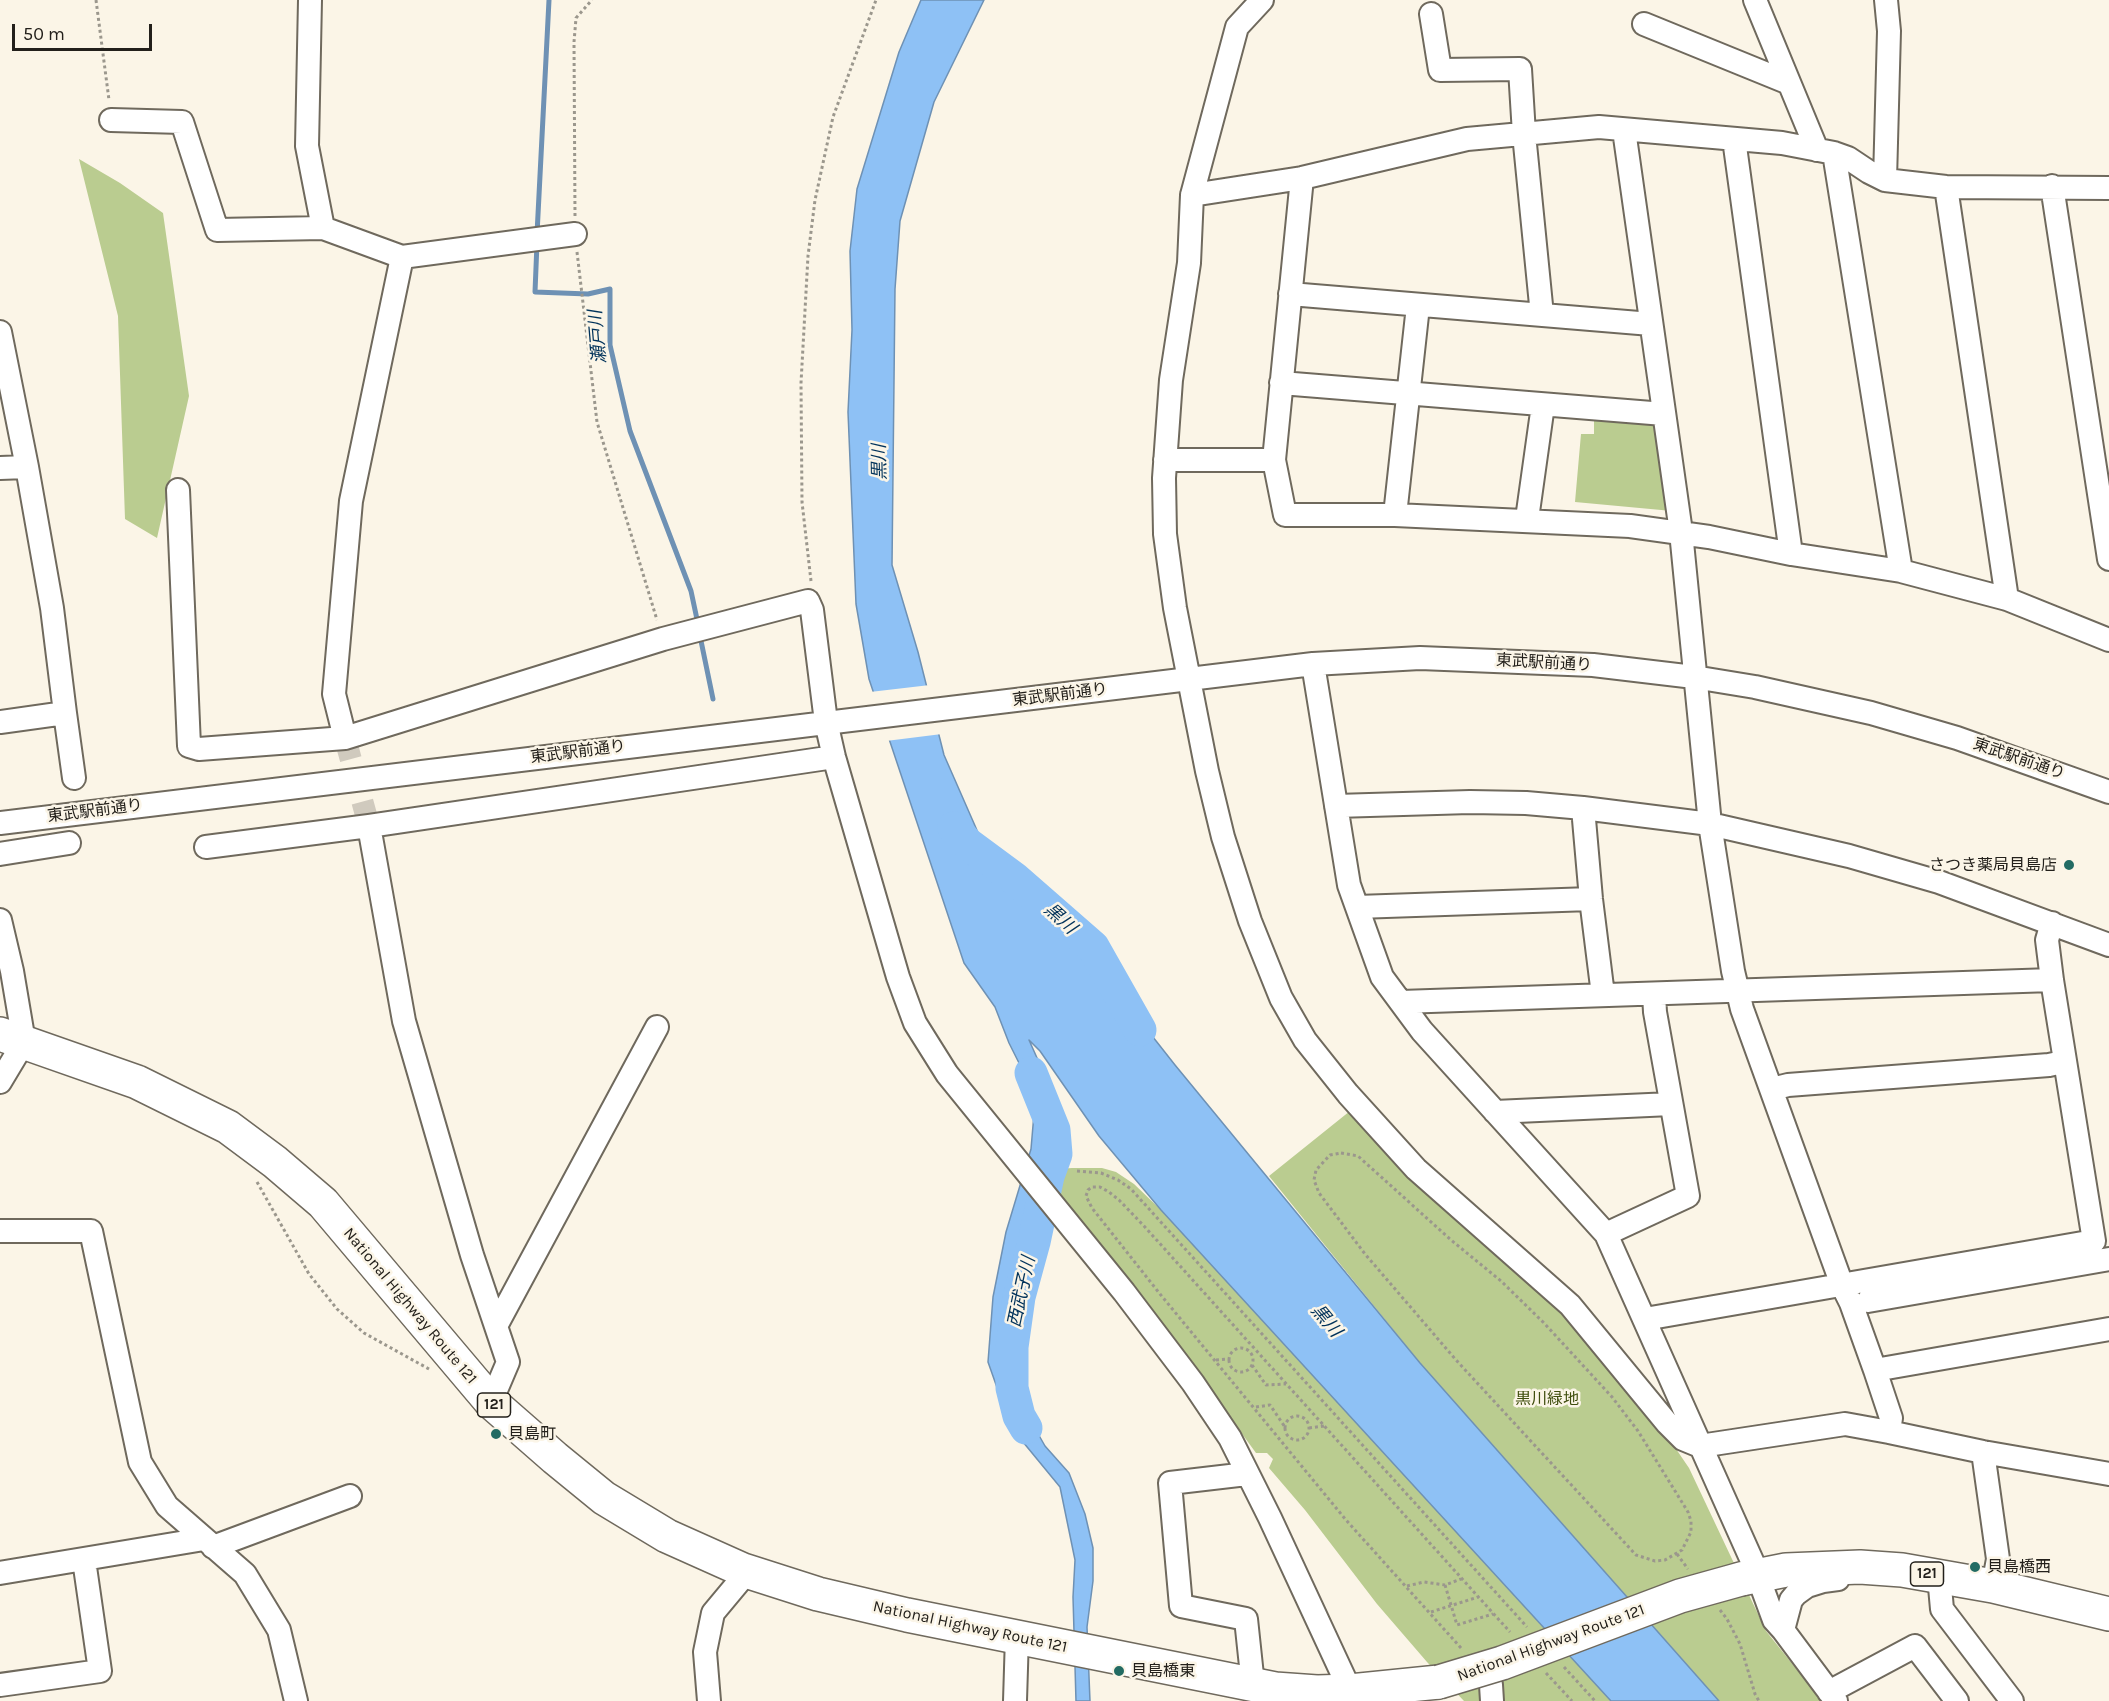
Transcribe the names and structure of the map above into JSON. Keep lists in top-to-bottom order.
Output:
{
  "streets": {
    "highway": ["National Highway Route 121", "121"],
    "street": ["東武駅前通り"]
  },
  "water": ["瀬戸川", "黒川", "西武子川"],
  "parks": ["黒川緑地"],
  "places": [
    "さつき薬局貝島店",
    "貝島町",
    "貝島橋西",
    "貝島橋東"
  ],
  "scale_bar": "50 m"
}
